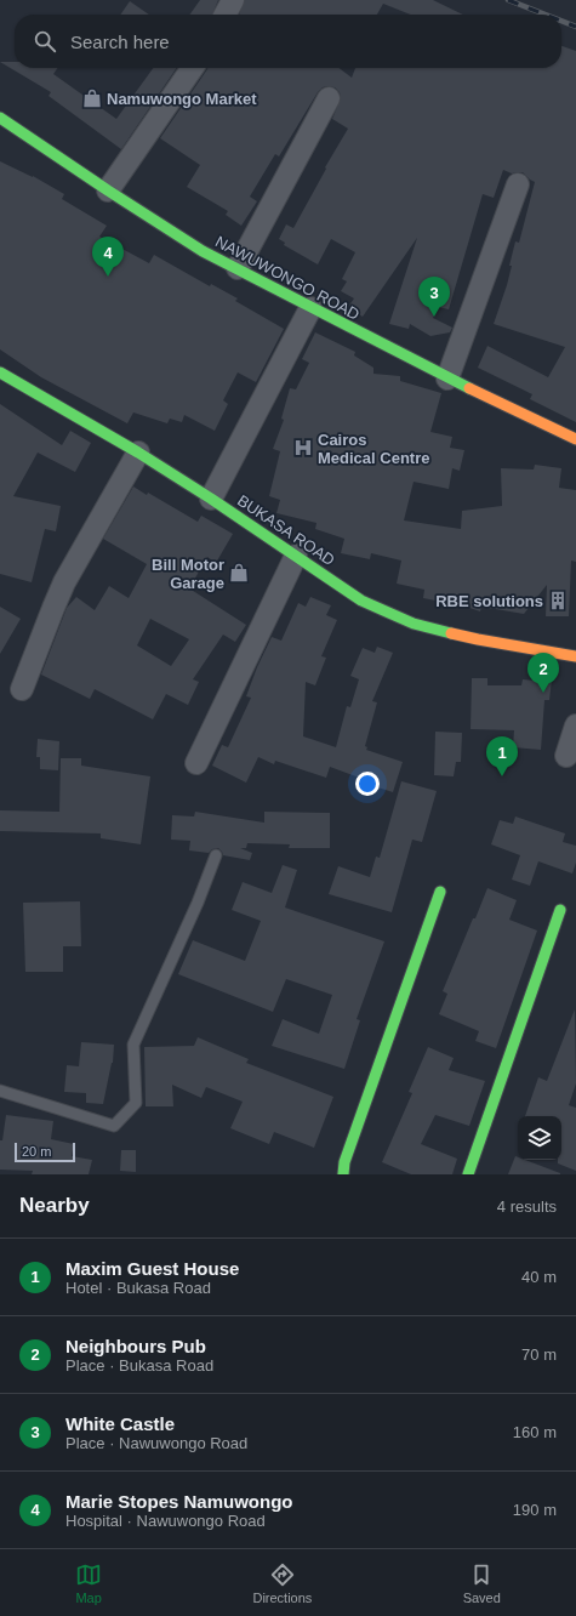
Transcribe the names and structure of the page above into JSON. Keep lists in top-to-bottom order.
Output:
{
  "streets": {
    "street": ["NAWUWONGO ROAD", "BUKASA ROAD"]
  },
  "places": {
    "shop": ["Namuwongo Market", "Bill Motor Garage"],
    "hospital": ["Cairos Medical Centre"],
    "building": ["RBE solutions"]
  },
  "scale_bar": "20 m",
  "page": {
    "search": "Search here",
    "pins": [
      "4",
      "3",
      "2",
      "1"
    ],
    "scale": "20 m",
    "heading": ["Nearby", "4 results"],
    "list": [
      {
        "mark": "1",
        "name": "Maxim Guest House",
        "note": "Hotel · Bukasa Road",
        "value": "40 m"
      },
      {
        "mark": "2",
        "name": "Neighbours Pub",
        "note": "Place · Bukasa Road",
        "value": "70 m"
      },
      {
        "mark": "3",
        "name": "White Castle",
        "note": "Place · Nawuwongo Road",
        "value": "160 m"
      },
      {
        "mark": "4",
        "name": "Marie Stopes Namuwongo",
        "note": "Hospital · Nawuwongo Road",
        "value": "190 m"
      }
    ],
    "nav": ["Map", "Directions", "Saved"]
  }
}
